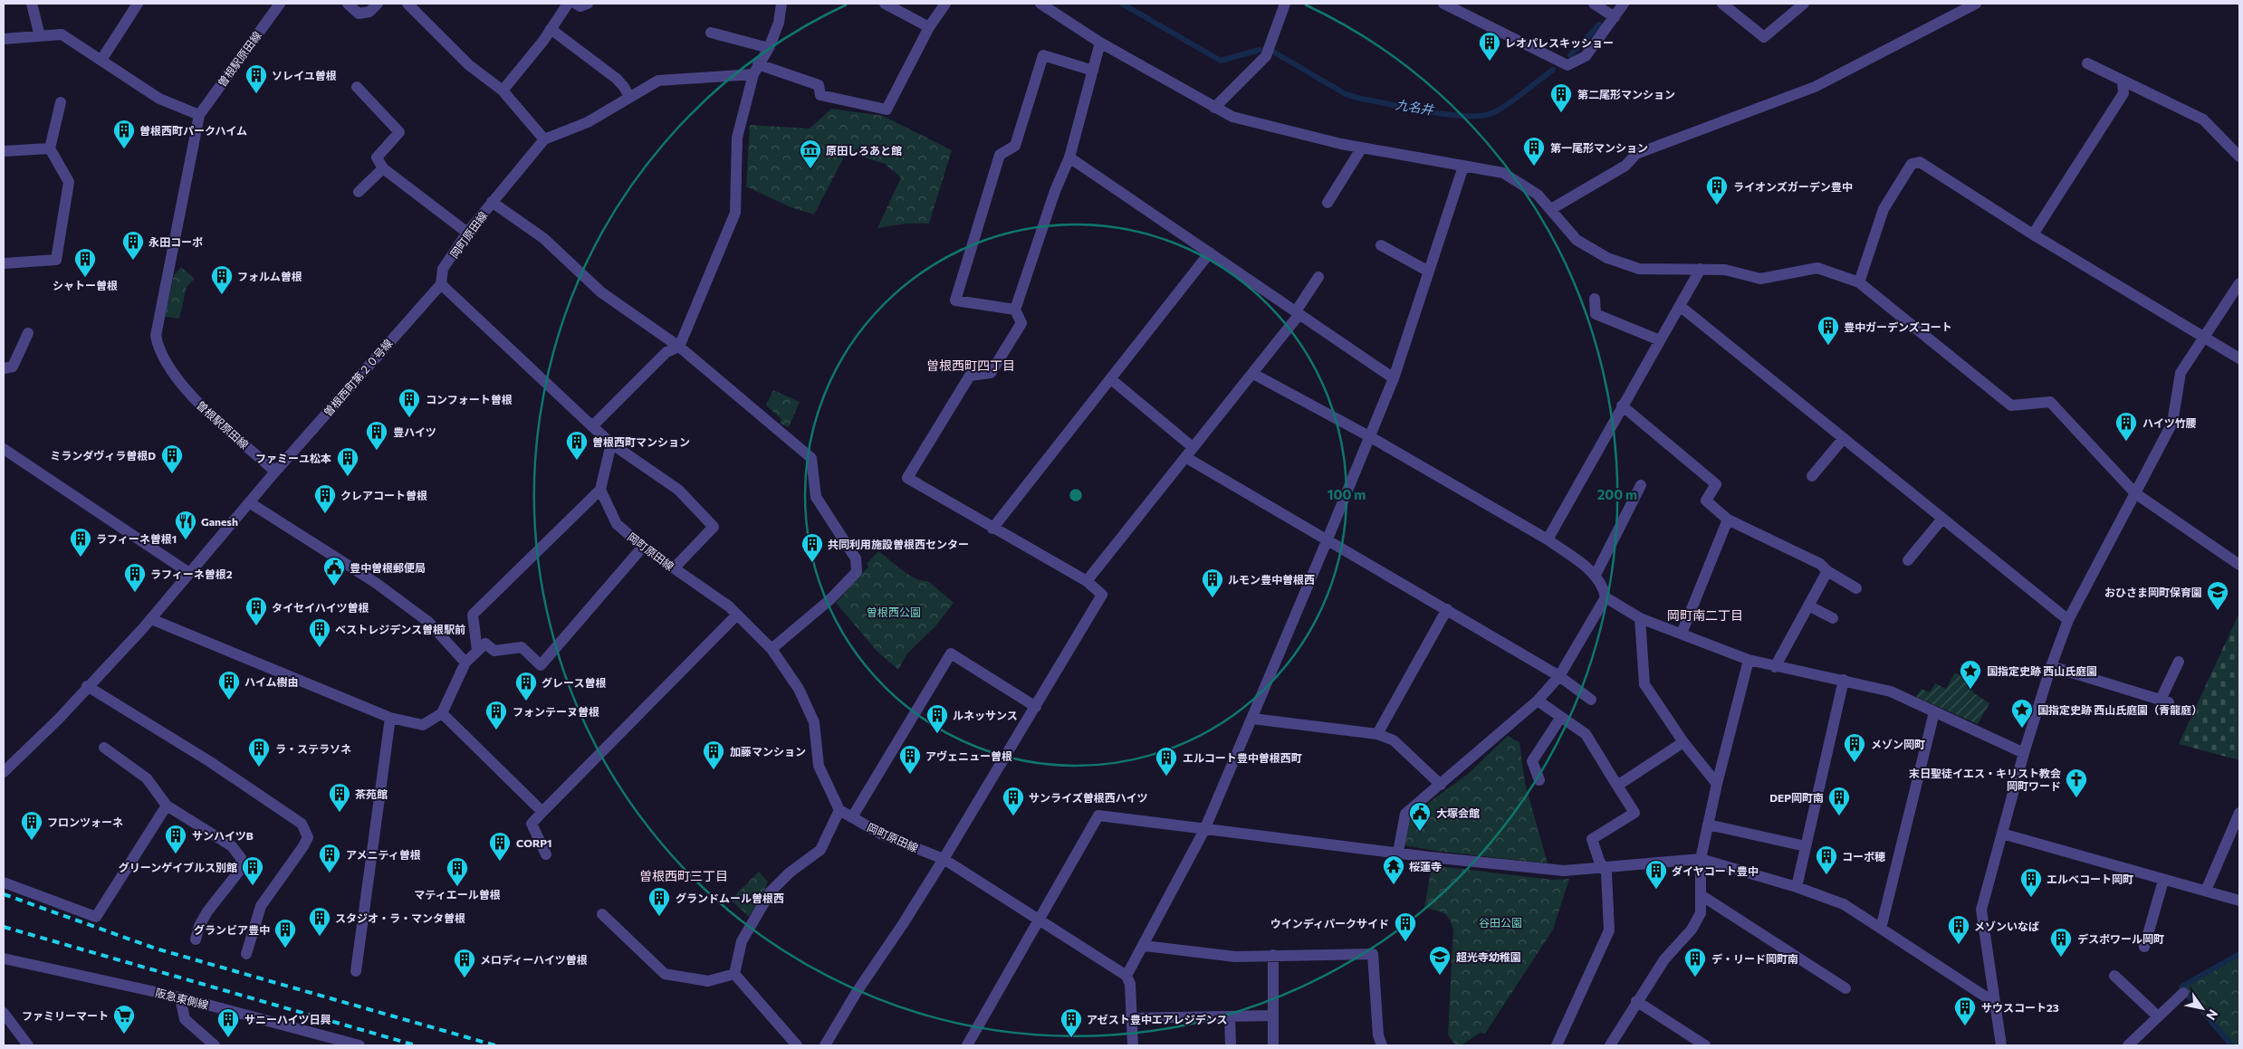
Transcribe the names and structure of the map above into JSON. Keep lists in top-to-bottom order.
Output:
{
  "streets": {
    "street": [
      "曽根駅原田線",
      "岡町原田線",
      "曽根西町第２０号線",
      "阪急東側線"
    ]
  },
  "crossings": [
    ["曽根駅原田線", "曽根西町第２０号線"],
    ["岡町原田線", "曽根西町第２０号線"]
  ],
  "districts": ["曽根西町四丁目", "岡町南二丁目", "曽根西町三丁目"],
  "water": ["九名井"],
  "parks": ["曽根西公園", "谷田公園"],
  "places": {
    "building": [
      "レオパレスキッショー",
      "ソレイユ曽根",
      "第二尾形マンション",
      "曽根西町パークハイム",
      "第一尾形マンション",
      "ライオンズガーデン豊中",
      "永田コーポ",
      "シャトー曽根",
      "フォルム曽根",
      "豊中ガーデンズコート",
      "コンフォート曽根",
      "ハイツ竹腰",
      "豊ハイツ",
      "曽根西町マンション",
      "ミランダヴィラ曽根D",
      "ファミーユ松本",
      "クレアコート曽根",
      "ラフィーネ曽根1",
      "共同利用施設曽根西センター",
      "ラフィーネ曽根2",
      "ルモン豊中曽根西",
      "タイセイハイツ曽根",
      "ベストレジデンス曽根駅前",
      "ハイム樹由",
      "グレース曽根",
      "フォンテーヌ曽根",
      "ルネッサンス",
      "メゾン岡町",
      "ラ・ステラソネ",
      "加藤マンション",
      "アヴェニュー曽根",
      "エルコート豊中曽根西町",
      "茶苑館",
      "サンライズ曽根西ハイツ",
      "DEP岡町南",
      "フロンツォーネ",
      "サンハイツB",
      "CORP1",
      "アメニティ曽根",
      "コーポ穂",
      "グリーンゲイブルス別館",
      "マティエール曽根",
      "ダイヤコート豊中",
      "エルベコート岡町",
      "グランドムール曽根西",
      "スタジオ・ラ・マンタ曽根",
      "ウインディパークサイド",
      "メゾンいなば",
      "グランビア豊中",
      "デスポワール岡町",
      "デ・リード岡町南",
      "メロディーハイツ曽根",
      "サウスコート23",
      "サニーハイツ日興",
      "アゼスト豊中エアレジデンス"
    ],
    "museum": ["原田しろあと館"],
    "restaurant": ["Ganesh"],
    "public building": ["豊中曽根郵便局", "大塚会館"],
    "school or university": ["おひさま岡町保育園", "超光寺幼稚園"],
    "place": ["国指定史跡 西山氏庭園", "国指定史跡 西山氏庭園（青龍庭）"],
    "church": ["末日聖徒イエス・キリスト教会 岡町ワード"],
    "temple": ["桜蓮寺"],
    "supermarket": ["ファミリーマート"]
  },
  "north": "bottom right",
  "rings": ["100 m", "200 m"]
}
